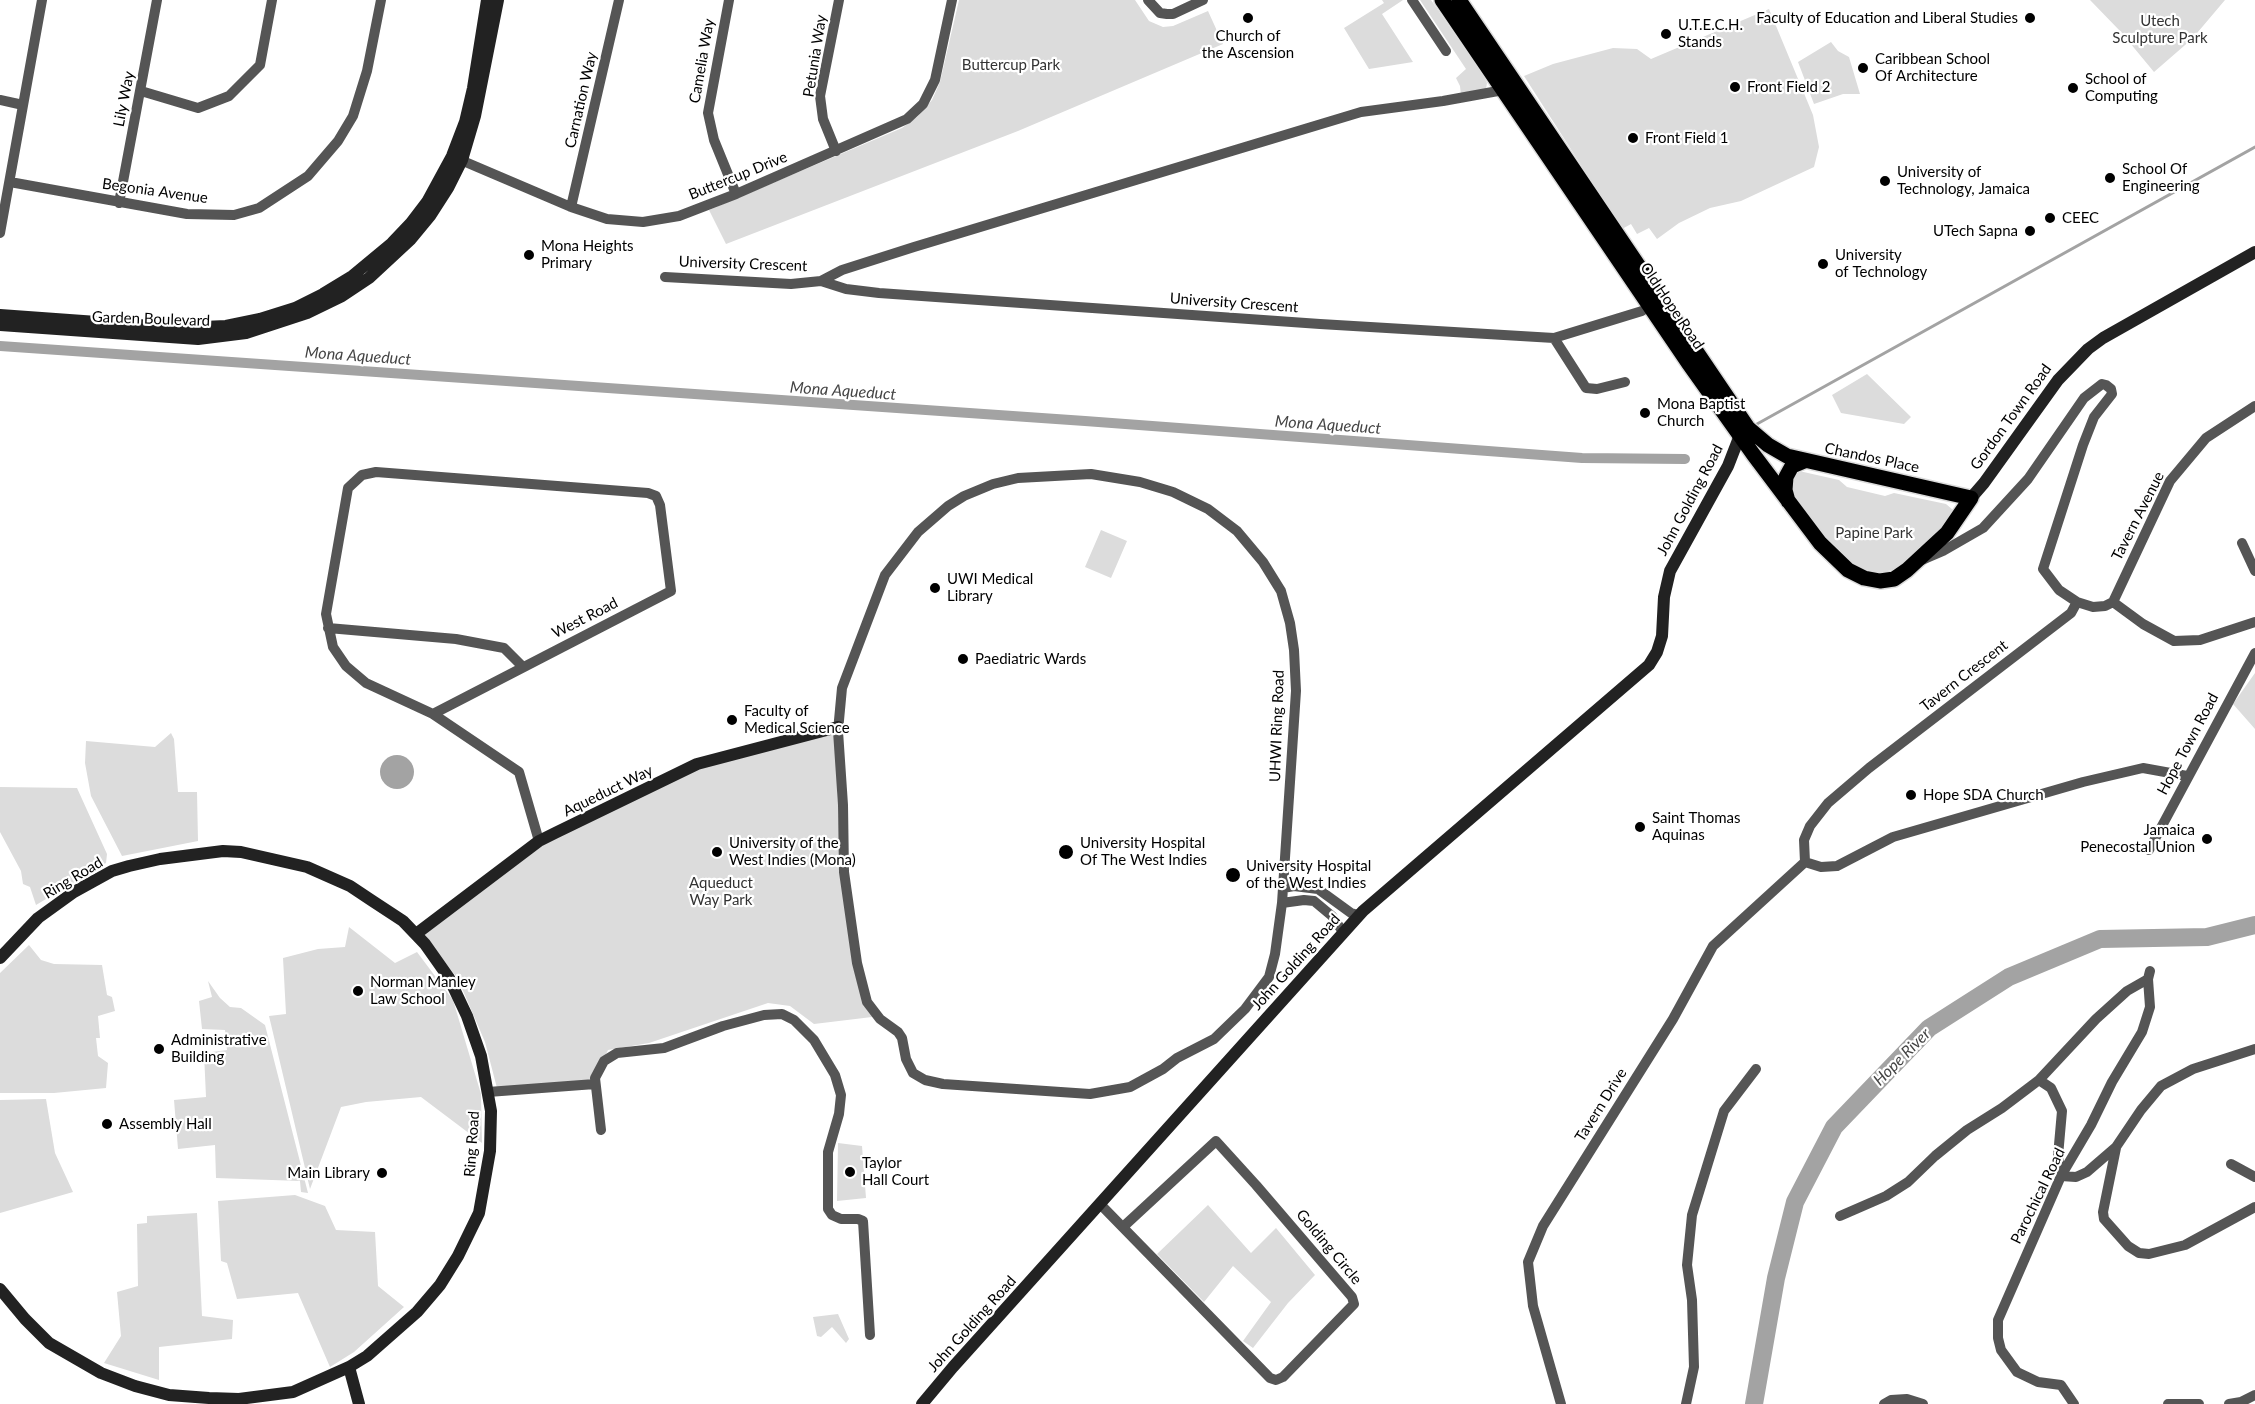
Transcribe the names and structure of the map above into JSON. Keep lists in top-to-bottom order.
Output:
{
  "streets": {
    "main road": ["Old Hope Road", "Gordon Town Road", "Chandos Place"],
    "street": [
      "Petunia Way",
      "Camelia Way",
      "Lily Way",
      "Carnation Way",
      "Buttercup Drive",
      "Begonia Avenue",
      "University Crescent",
      "Garden Boulevard",
      "John Golding Road",
      "Tavern Avenue",
      "West Road",
      "Tavern Crescent",
      "UHWI Ring Road",
      "Hope Town Road",
      "Aqueduct Way",
      "Ring Road",
      "Tavern Drive",
      "Parochical Road",
      "Golding Circle"
    ]
  },
  "crossings": [
    ["Petunia Way", "Buttercup Drive"],
    ["Camelia Way", "Buttercup Drive"],
    ["Lily Way", "Begonia Avenue"],
    ["Carnation Way", "Buttercup Drive"],
    ["Buttercup Drive", "Garden Boulevard"],
    ["University Crescent", "Old Hope Road"],
    ["Old Hope Road", "Gordon Town Road"],
    ["Old Hope Road", "Chandos Place"],
    ["Old Hope Road", "John Golding Road"],
    ["Gordon Town Road", "Chandos Place"],
    ["John Golding Road", "Golding Circle"],
    ["Tavern Crescent", "Tavern Drive"],
    ["UHWI Ring Road", "Aqueduct Way"],
    ["Aqueduct Way", "Ring Road"]
  ],
  "water": ["Mona Aqueduct", "Hope River"],
  "parks": [
    "Utech Sculpture Park",
    "Buttercup Park",
    "Papine Park",
    "Aqueduct Way Park"
  ],
  "places": [
    "Church of the Ascension",
    "Faculty of Education and Liberal Studies",
    "U.T.E.C.H. Stands",
    "Caribbean School Of Architecture",
    "Front Field 2",
    "School of Computing",
    "Front Field 1",
    "School Of Engineering",
    "University of Technology, Jamaica",
    "CEEC",
    "UTech Sapna",
    "Mona Heights Primary",
    "University of Technology",
    "Mona Baptist Church",
    "UWI Medical Library",
    "Paediatric Wards",
    "Faculty of Medical Science",
    "Hope SDA Church",
    "Saint Thomas Aquinas",
    "Jamaica Penecostal Union",
    "University of the West Indies (Mona)",
    "University Hospital Of The West Indies",
    "University Hospital of the West Indies",
    "Norman Manley Law School",
    "Administrative Building",
    "Assembly Hall",
    "Taylor Hall Court",
    "Main Library"
  ]
}
